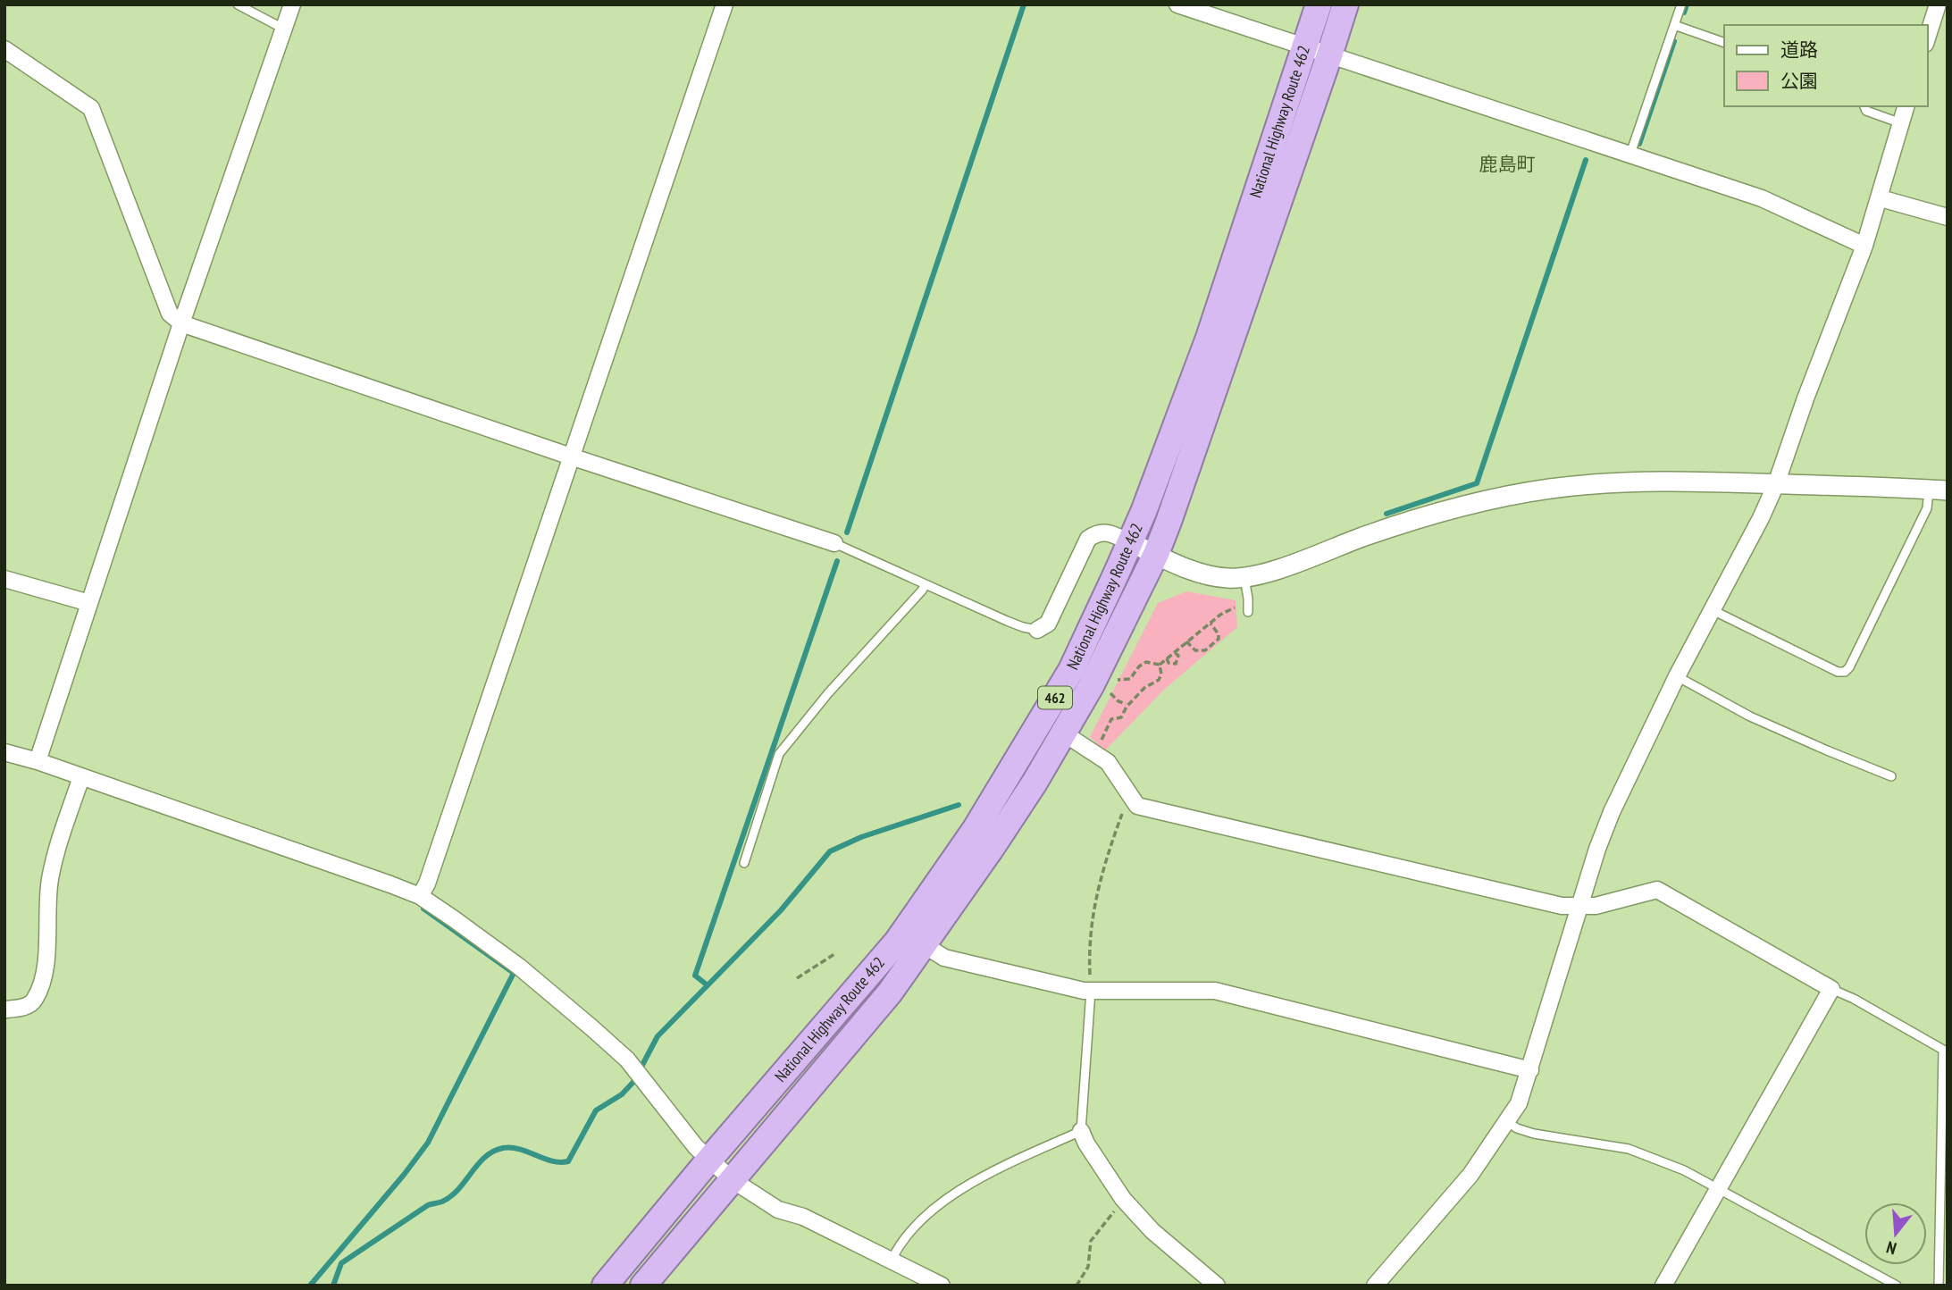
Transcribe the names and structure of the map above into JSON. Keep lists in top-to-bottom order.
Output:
{
  "streets": {
    "highway": ["National Highway Route 462", "462"]
  },
  "districts": ["鹿島町"],
  "legend": ["道路", "公園"],
  "north": "bottom"
}
